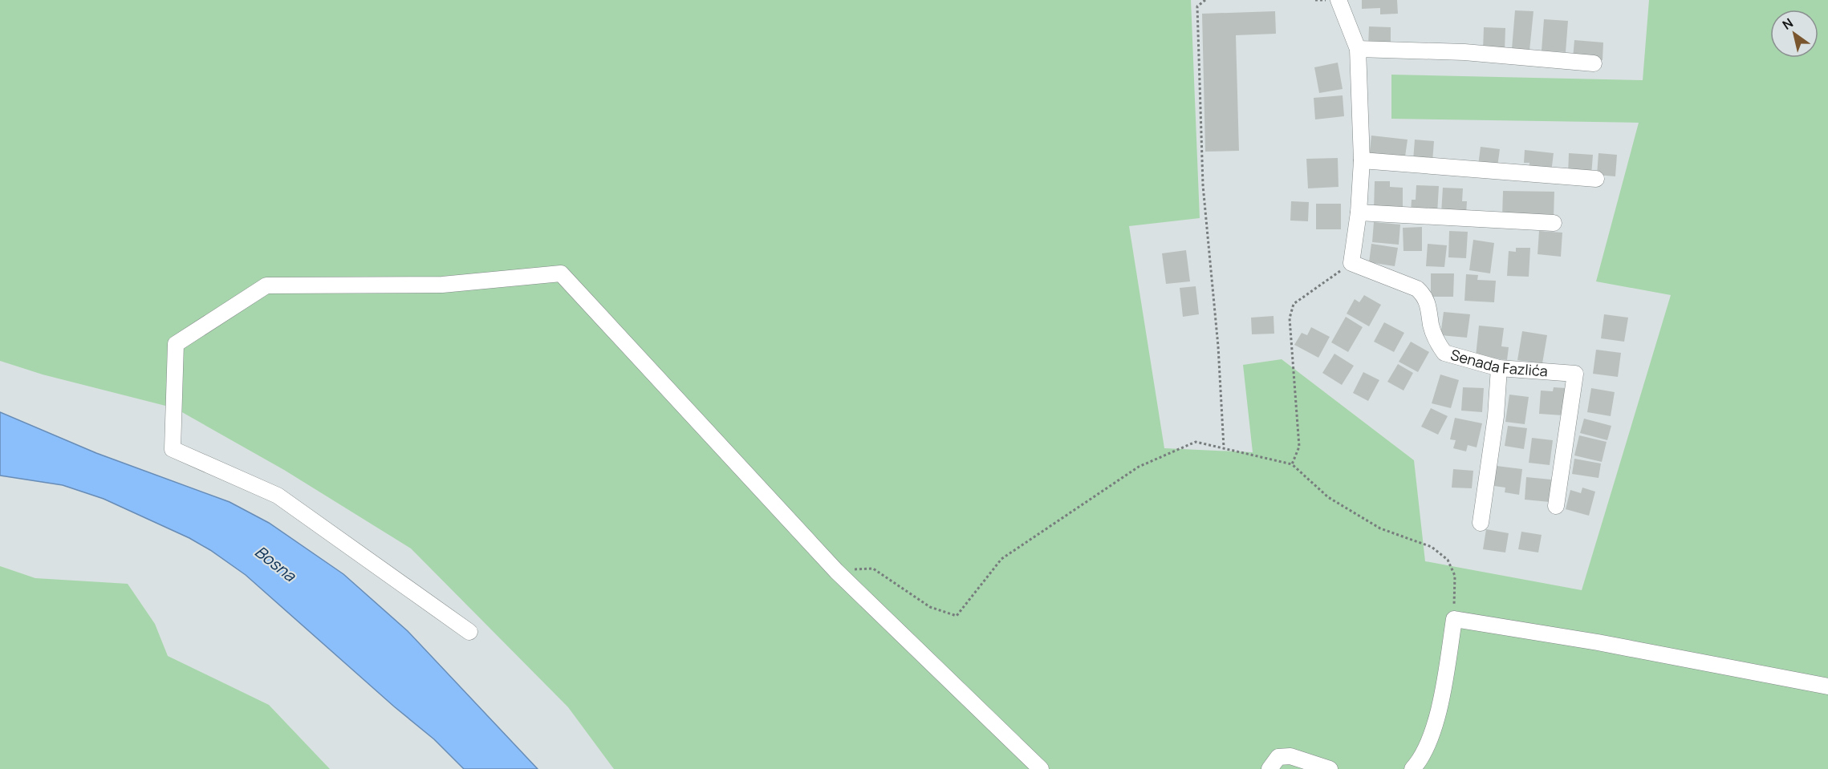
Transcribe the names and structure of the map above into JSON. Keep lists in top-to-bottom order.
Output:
{
  "streets": {
    "street": ["Senada Fazlića"]
  },
  "water": ["Bosna"],
  "north": "top left"
}
